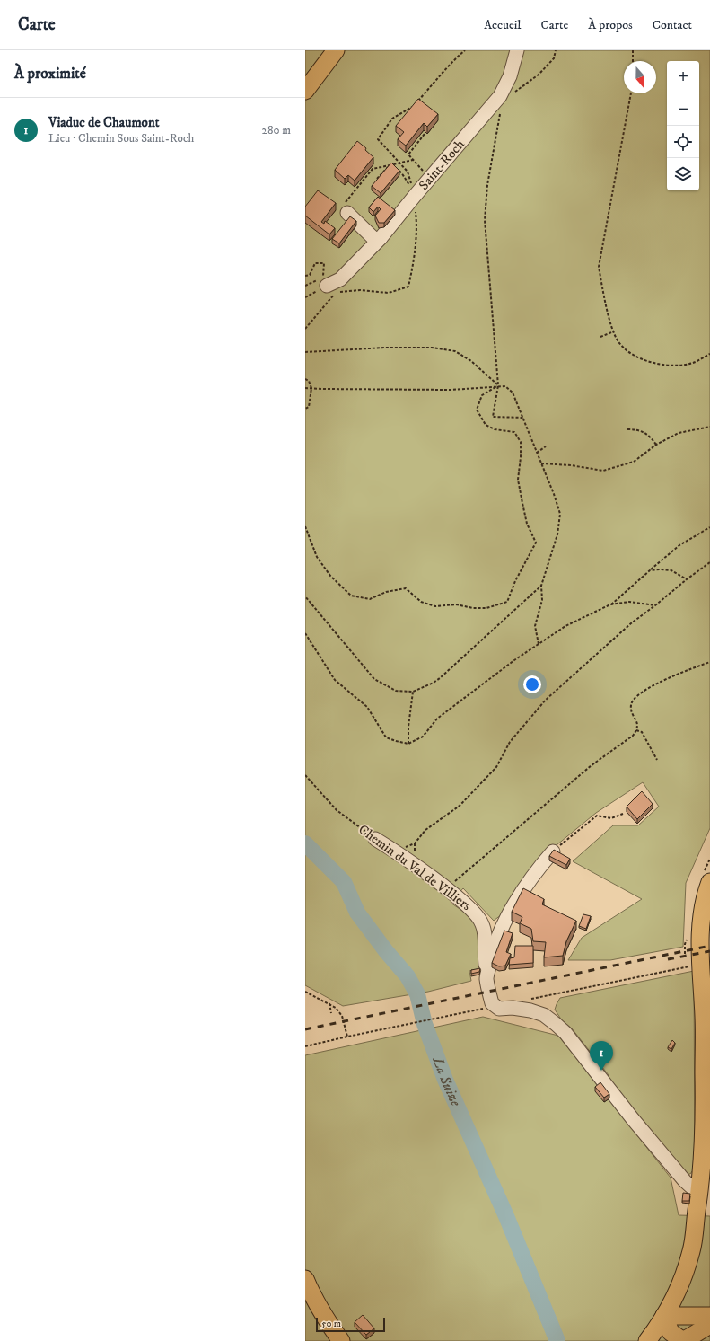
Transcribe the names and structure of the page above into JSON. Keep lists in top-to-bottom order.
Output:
{
  "streets": {
    "street": ["Saint-Roch", "Chemin du Val de Villiers"]
  },
  "water": ["La Suize"],
  "scale_bar": "50 m",
  "north": "bottom",
  "page": {
    "header": "Carte",
    "nav": [
      "Accueil",
      "Carte",
      "À propos",
      "Contact"
    ],
    "heading": "À proximité",
    "map_buttons": ["+", "−"],
    "list": [
      {
        "mark": "1",
        "name": "Viaduc de Chaumont",
        "note": "Lieu · Chemin Sous Saint-Roch",
        "value": "280 m"
      }
    ],
    "pins": "1",
    "scale": "50 m"
  }
}
